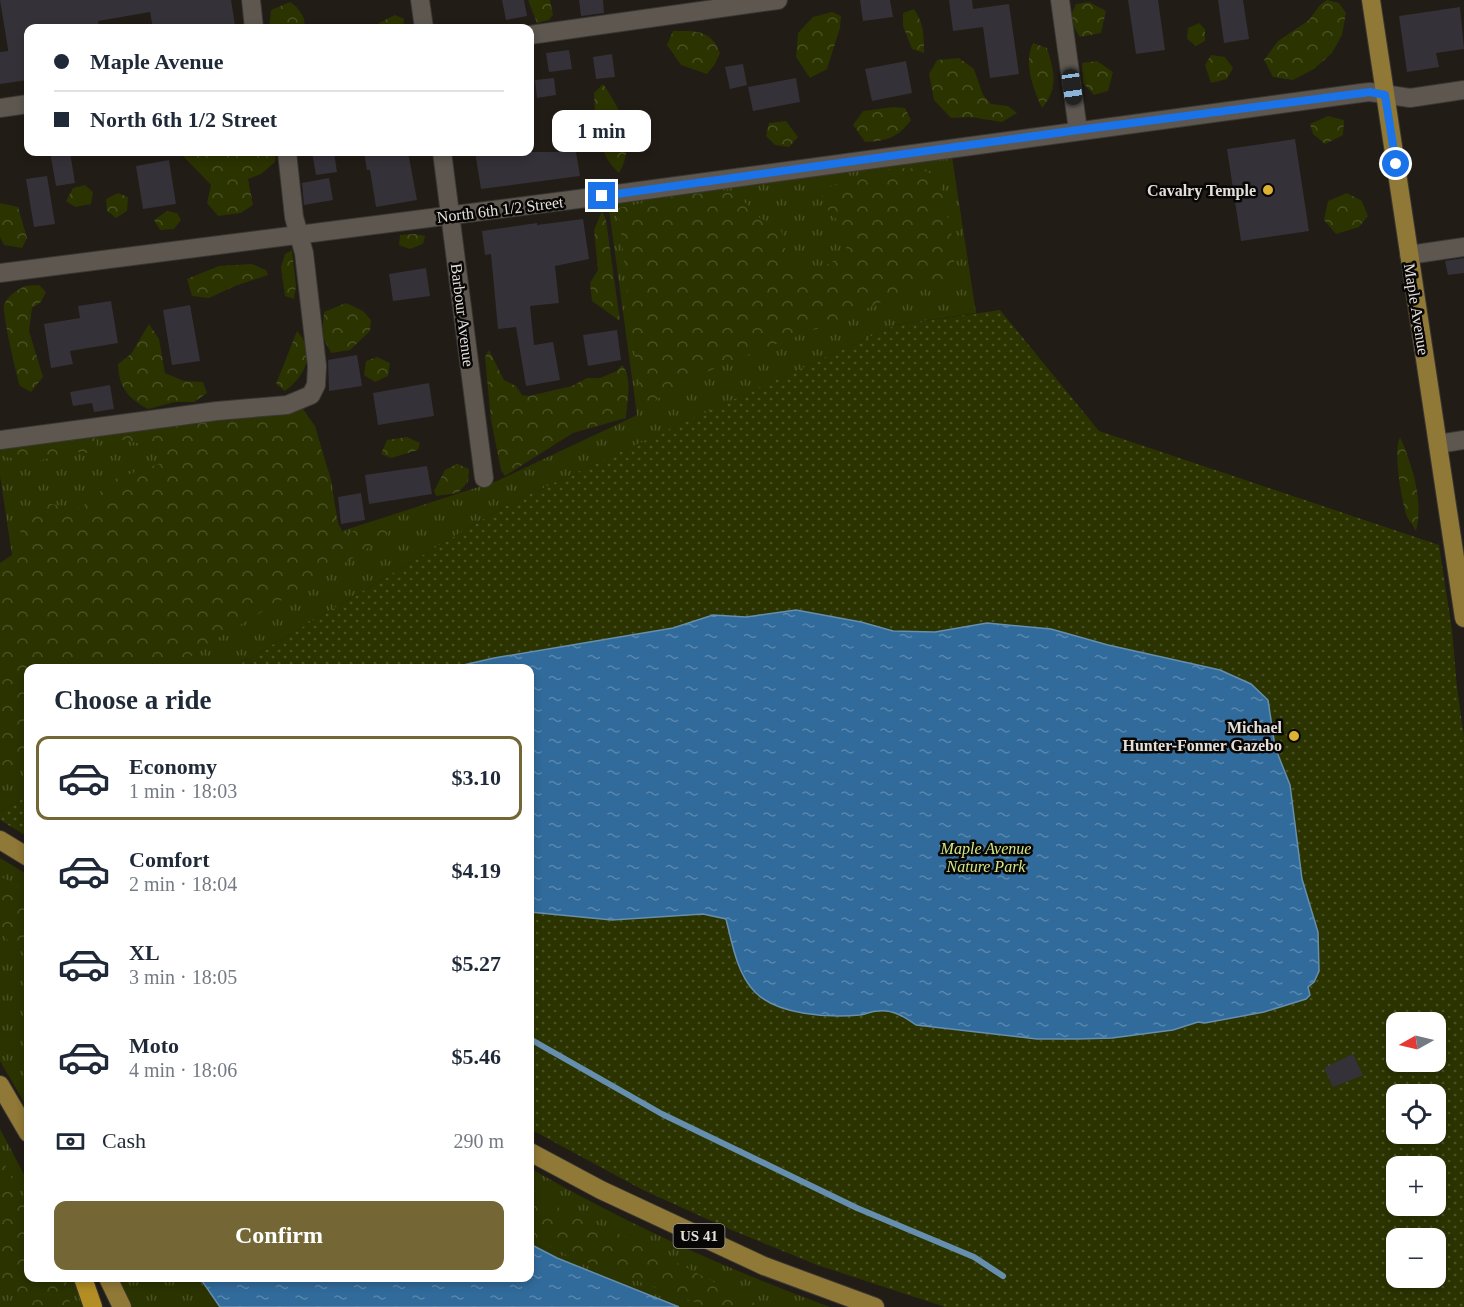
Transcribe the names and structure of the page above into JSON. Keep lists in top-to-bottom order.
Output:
{
  "streets": {
    "main road": ["Maple Avenue", "US 41"],
    "street": ["North 6th 1/2 Street", "Barbour Avenue"]
  },
  "crossings": [
    ["North 6th 1/2 Street", "Maple Avenue"],
    ["North 6th 1/2 Street", "Barbour Avenue"]
  ],
  "parks": ["Maple Avenue Nature Park"],
  "places": ["Cavalry Temple", "Michael Hunter-Fonner Gazebo"],
  "north": "left",
  "page": {
    "banner": ["Maple Avenue", "North 6th 1/2 Street"],
    "bubble": "1 min",
    "heading": "Choose a ride",
    "list": [
      {
        "name": "Economy",
        "note": "1 min · 18:03",
        "value": "$3.10"
      },
      {
        "name": "Comfort",
        "note": "2 min · 18:04",
        "value": "$4.19"
      },
      {
        "name": "XL",
        "note": "3 min · 18:05",
        "value": "$5.27"
      },
      {
        "name": "Moto",
        "note": "4 min · 18:06",
        "value": "$5.46"
      }
    ],
    "map_buttons": ["+", "−"],
    "pay": ["Cash", "290 m"],
    "buttons": "Confirm"
  }
}
